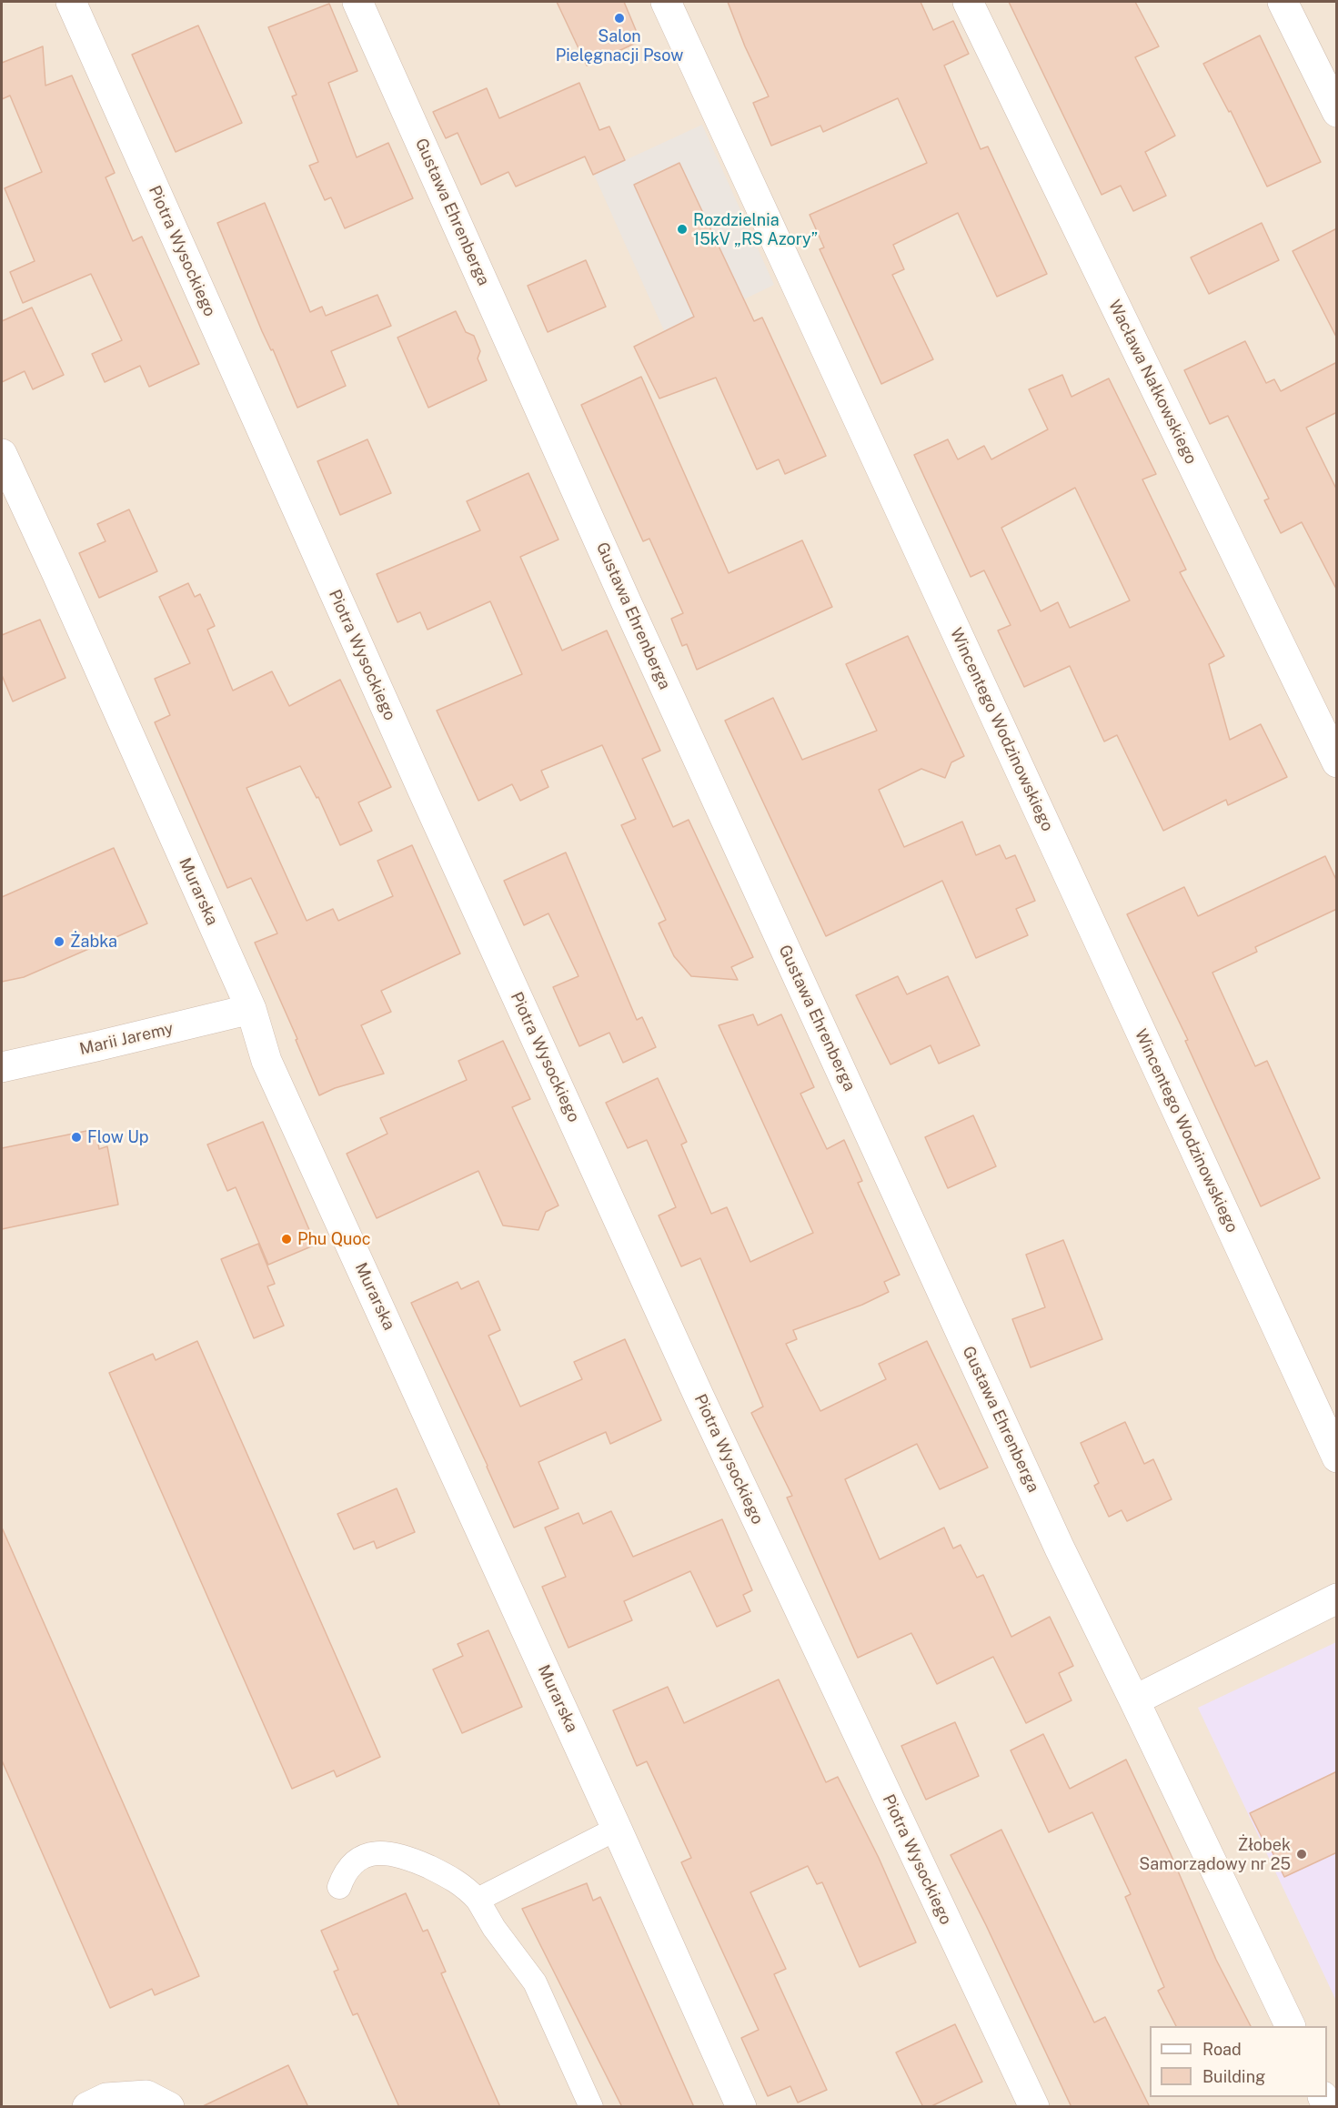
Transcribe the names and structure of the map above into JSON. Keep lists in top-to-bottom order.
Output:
{
  "streets": {
    "street": [
      "Gustawa Ehrenberga",
      "Piotra Wysockiego",
      "Wacława Nałkowskiego",
      "Wincentego Wodzinowskiego",
      "Murarska",
      "Marii Jaremy"
    ]
  },
  "crossings": [
    ["Murarska", "Marii Jaremy"]
  ],
  "places": [
    "Salon Pielęgnacji Psow",
    "Rozdzielnia 15kV „RS Azory”",
    "Żabka",
    "Flow Up",
    "Phu Quoc",
    "Żłobek Samorządowy nr 25"
  ],
  "legend": ["Road", "Building"]
}
